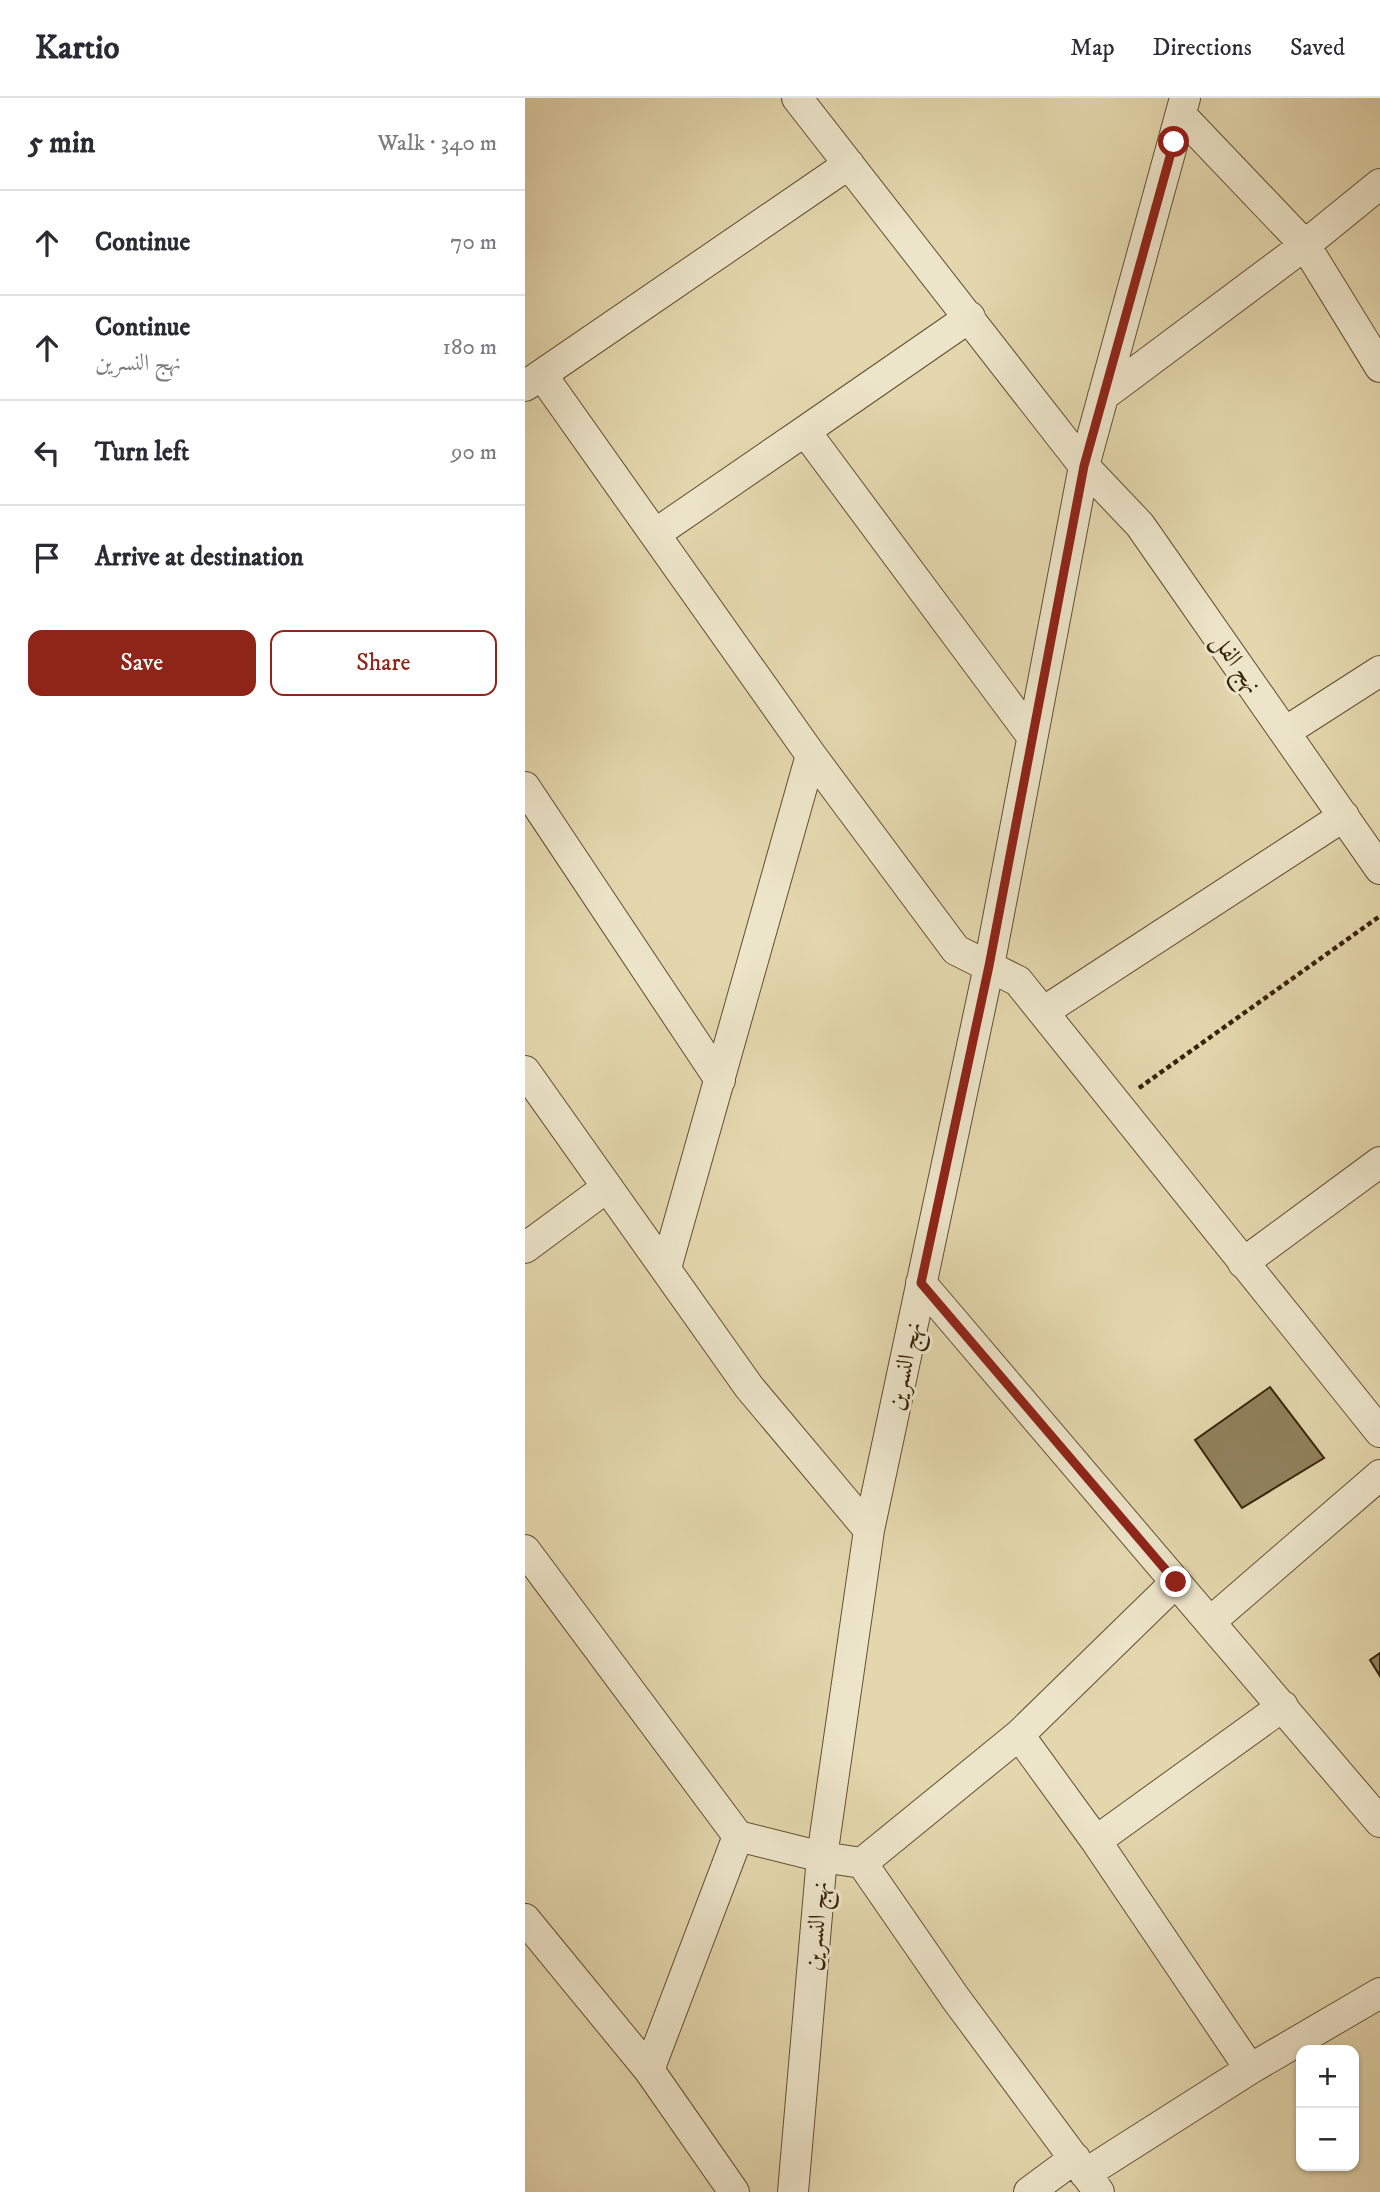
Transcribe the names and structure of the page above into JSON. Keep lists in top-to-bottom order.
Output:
{
  "streets": {
    "street": ["نهج الفل", "نهج النسرين"]
  },
  "crossings": [
    ["نهج الفل", "نهج النسرين"]
  ],
  "page": {
    "header": "Kartio",
    "nav": ["Map", "Directions", "Saved"],
    "heading": ["5 min", "Walk · 340 m"],
    "list": [
      ["Continue", "70 m"],
      ["Continue", "نهج النسرين", "180 m"],
      ["Turn left", "90 m"],
      "Arrive at destination"
    ],
    "buttons": ["Save", "Share"],
    "map_buttons": ["+", "−"]
  }
}
